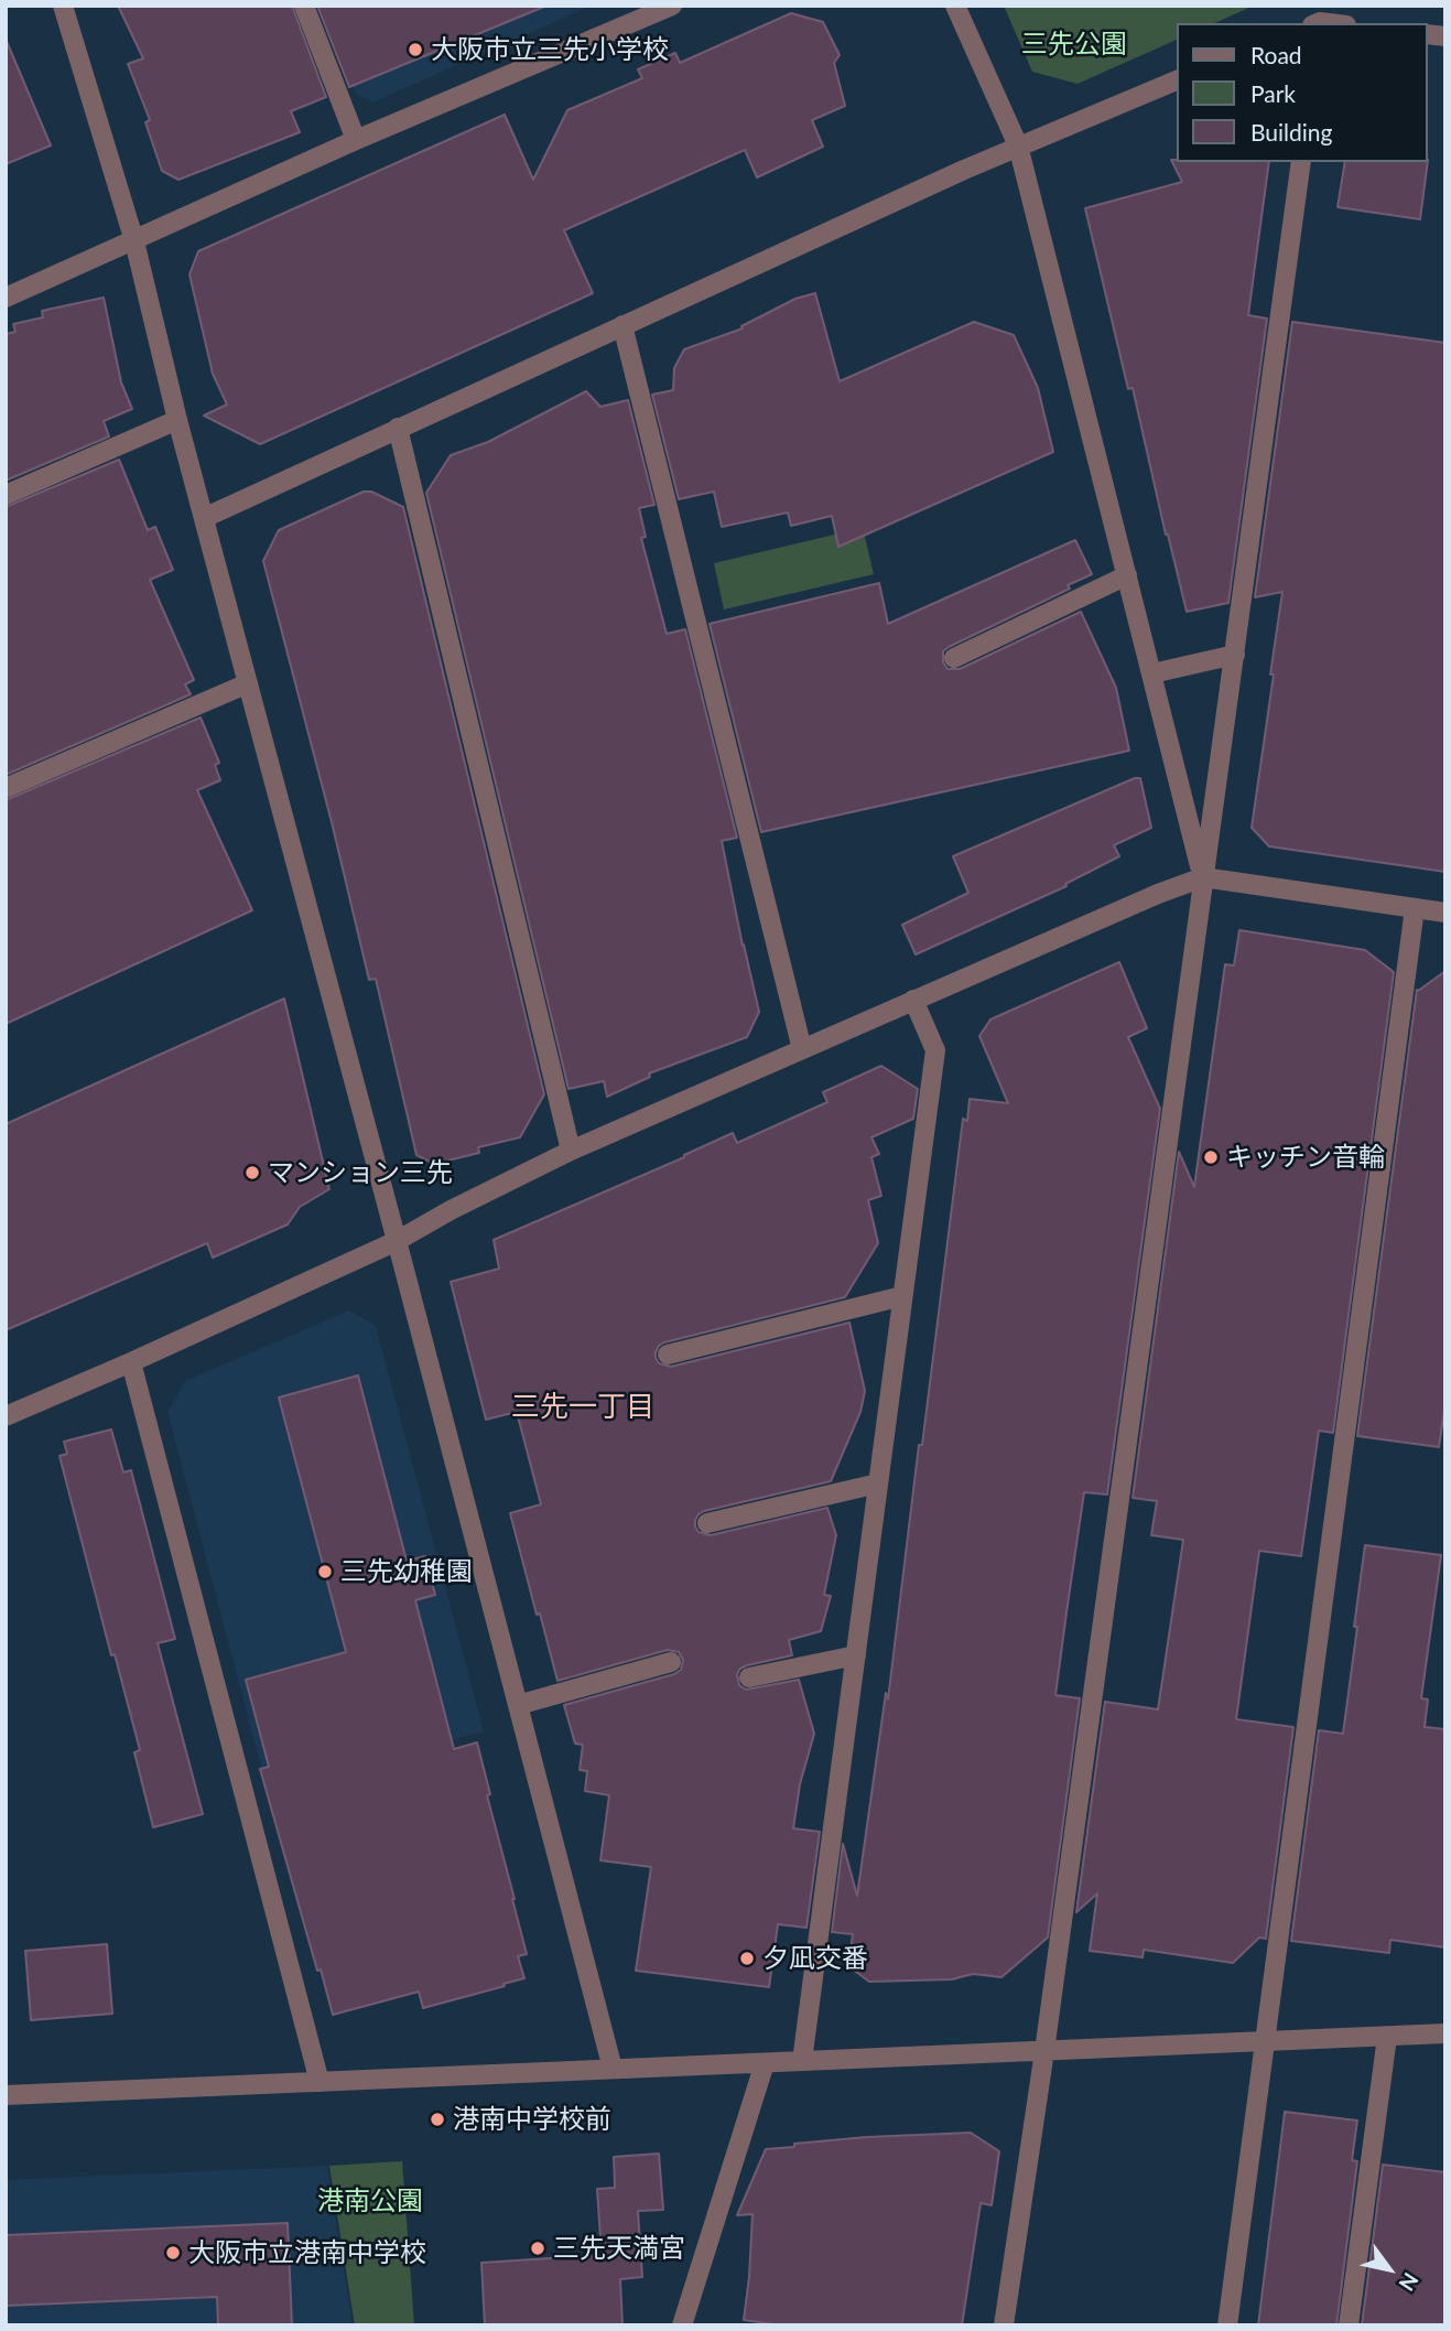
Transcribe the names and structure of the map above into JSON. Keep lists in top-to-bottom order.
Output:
{
  "districts": ["三先一丁目"],
  "parks": ["三先公園", "港南公園"],
  "places": [
    "大阪市立三先小学校",
    "キッチン音輪",
    "マンション三先",
    "三先幼稚園",
    "夕凪交番",
    "港南中学校前",
    "三先天満宮",
    "大阪市立港南中学校"
  ],
  "legend": ["Road", "Park", "Building"],
  "north": "bottom right"
}
